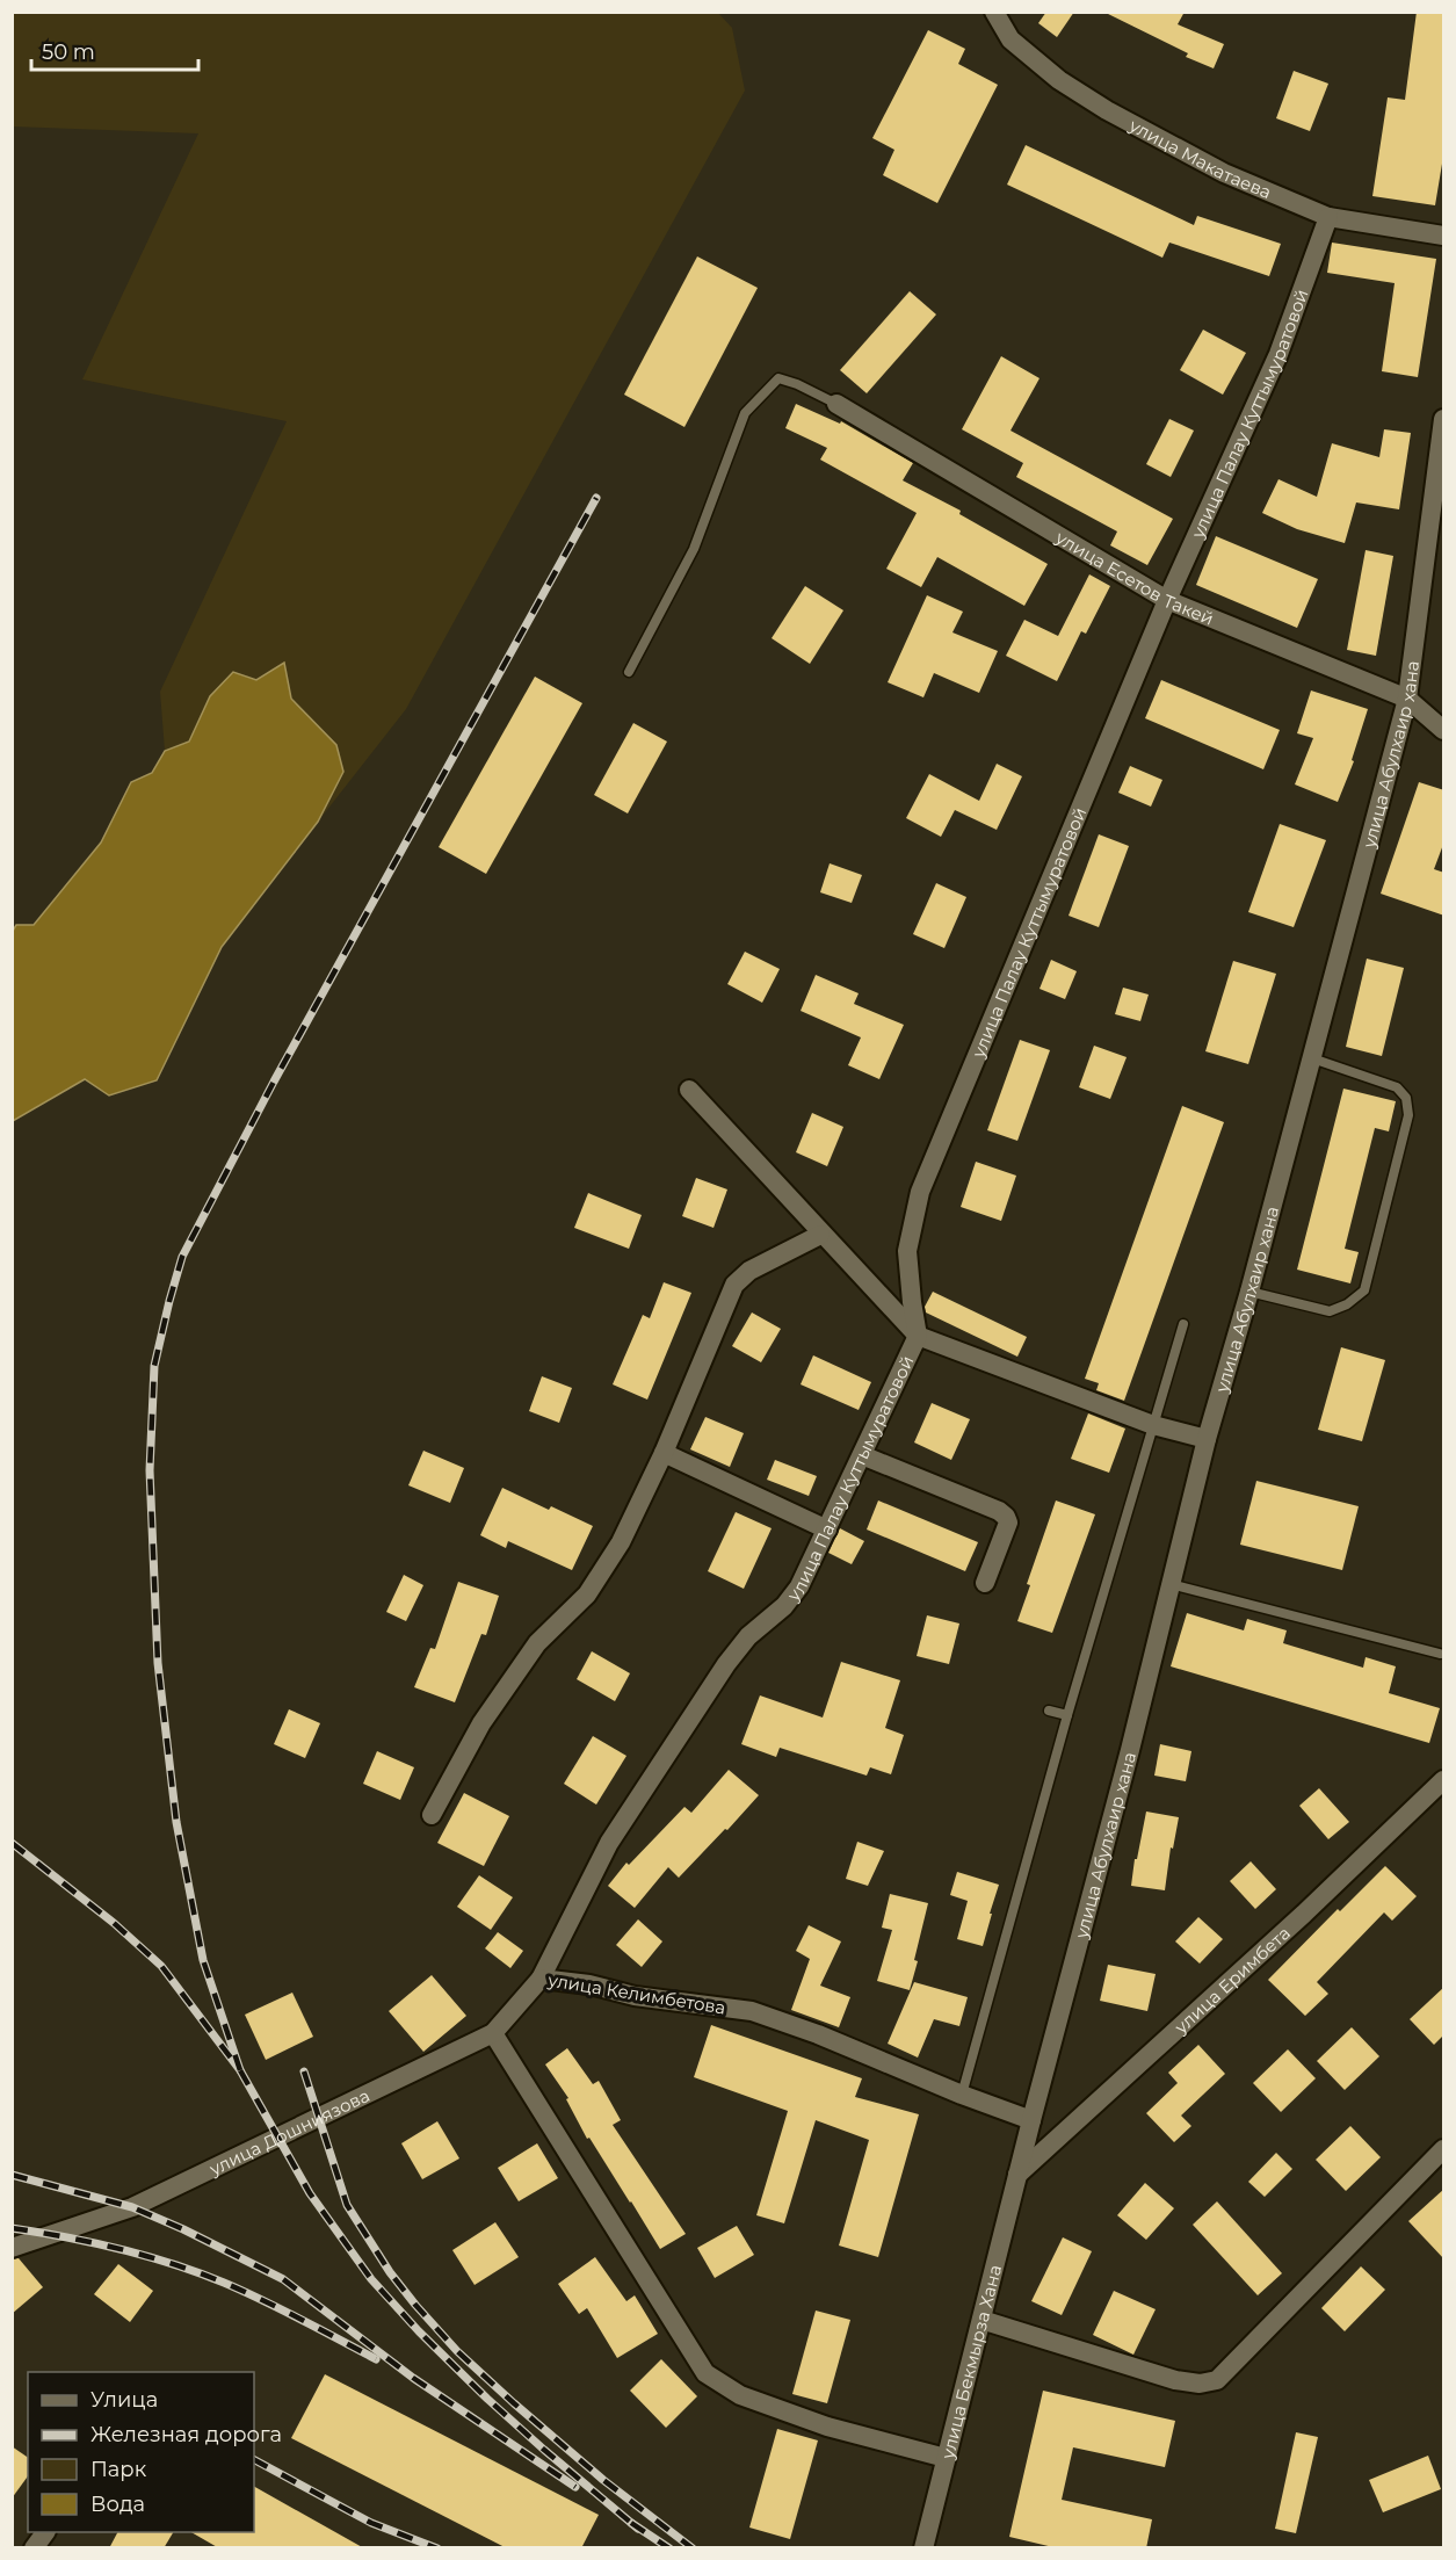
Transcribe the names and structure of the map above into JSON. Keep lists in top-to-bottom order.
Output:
{
  "streets": {
    "street": [
      "улица Макатаева",
      "улица Палау Куттымуратовой",
      "улица Есетов Такей",
      "улица Абулхаир хана",
      "улица Еримбета",
      "улица Келимбетова",
      "улица Дошниязова",
      "улица Бекмырза Хана"
    ]
  },
  "crossings": [
    ["улица Макатаева", "улица Палау Куттымуратовой"],
    ["улица Палау Куттымуратовой", "улица Есетов Такей"],
    ["улица Палау Куттымуратовой", "улица Келимбетова"],
    ["улица Есетов Такей", "улица Абулхаир хана"],
    ["улица Абулхаир хана", "улица Еримбета"],
    ["улица Абулхаир хана", "улица Келимбетова"],
    ["улица Абулхаир хана", "улица Бекмырза Хана"],
    ["улица Еримбета", "улица Бекмырза Хана"],
    ["улица Келимбетова", "улица Дошниязова"]
  ],
  "legend": [
    "Улица",
    "Железная дорога",
    "Парк",
    "Вода"
  ],
  "scale_bar": "50 m"
}
